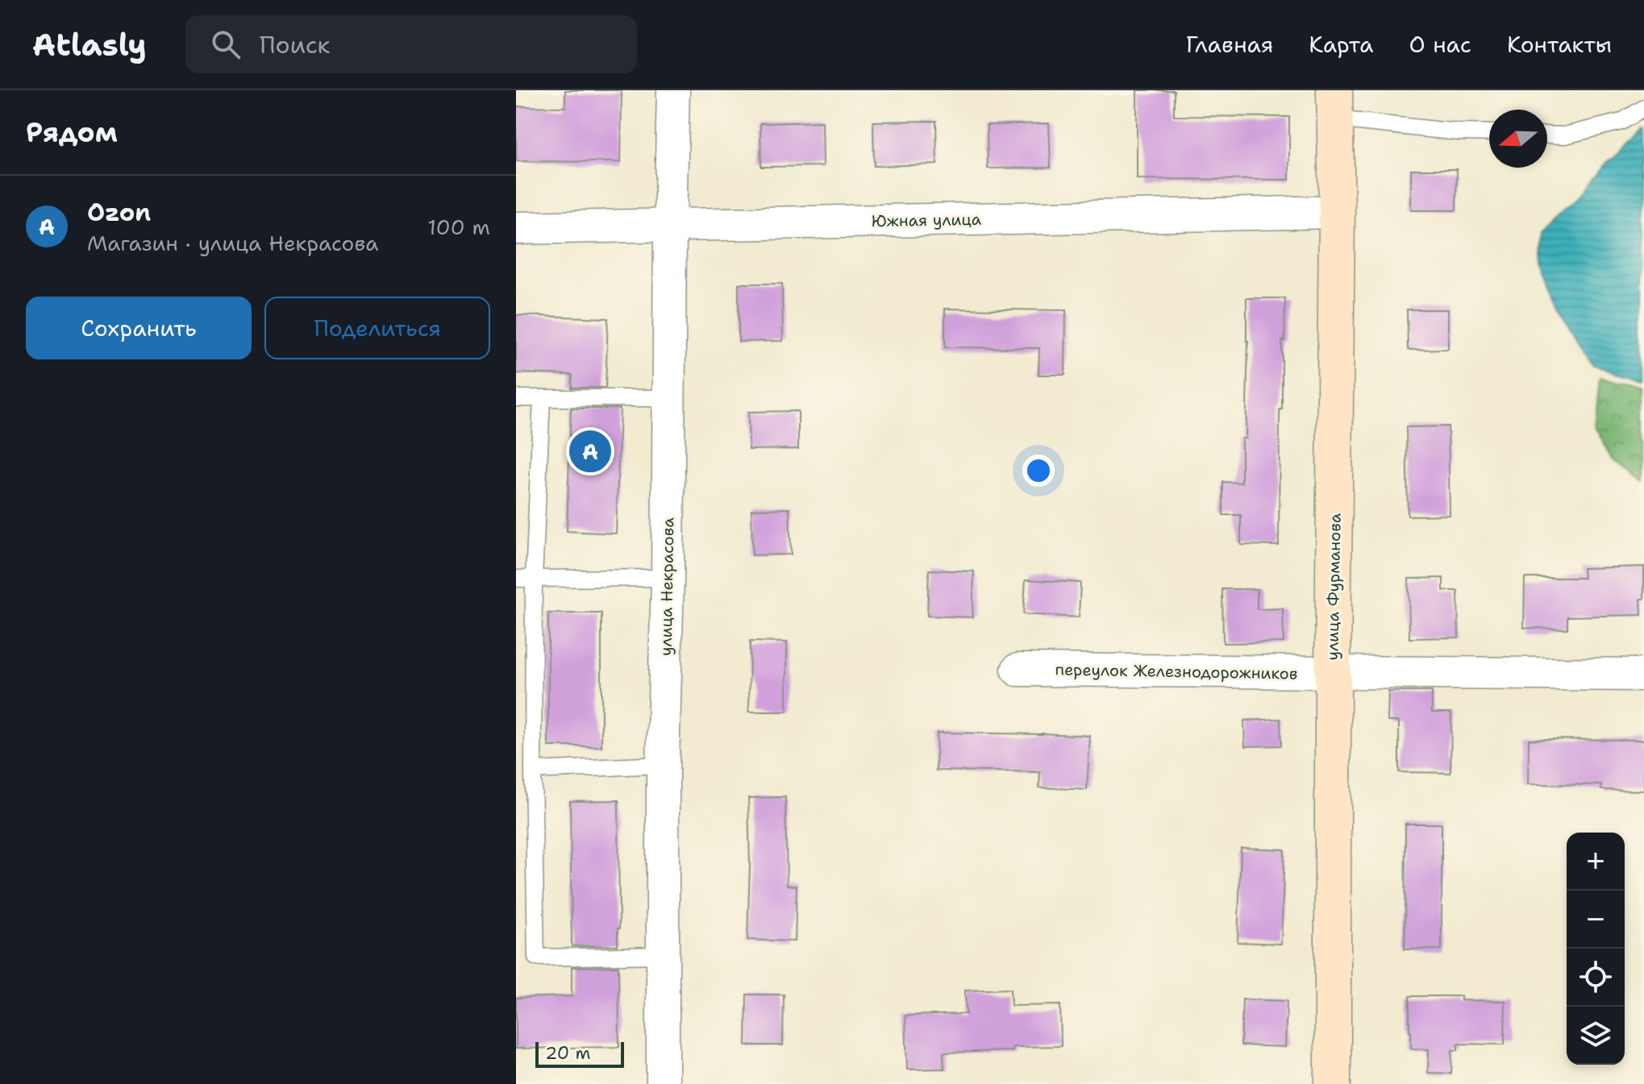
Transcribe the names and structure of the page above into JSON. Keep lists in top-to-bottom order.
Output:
{
  "streets": {
    "main road": ["улица Фурманова"],
    "street": ["Южная улица", "улица Некрасова", "переулок Железнодорожников"]
  },
  "crossings": [
    ["Южная улица", "улица Некрасова"],
    ["Южная улица", "улица Фурманова"],
    ["улица Фурманова", "переулок Железнодорожников"]
  ],
  "scale_bar": "20 m",
  "north": "left",
  "page": {
    "header": "Atlasly",
    "search": "Поиск",
    "nav": [
      "Главная",
      "Карта",
      "О нас",
      "Контакты"
    ],
    "heading": "Рядом",
    "list": [
      {
        "mark": "A",
        "name": "Ozon",
        "note": "Магазин · улица Некрасова",
        "value": "100 m"
      }
    ],
    "buttons": ["Сохранить", "Поделиться"],
    "pins": "A",
    "map_buttons": ["+", "−"],
    "scale": "20 m"
  }
}
